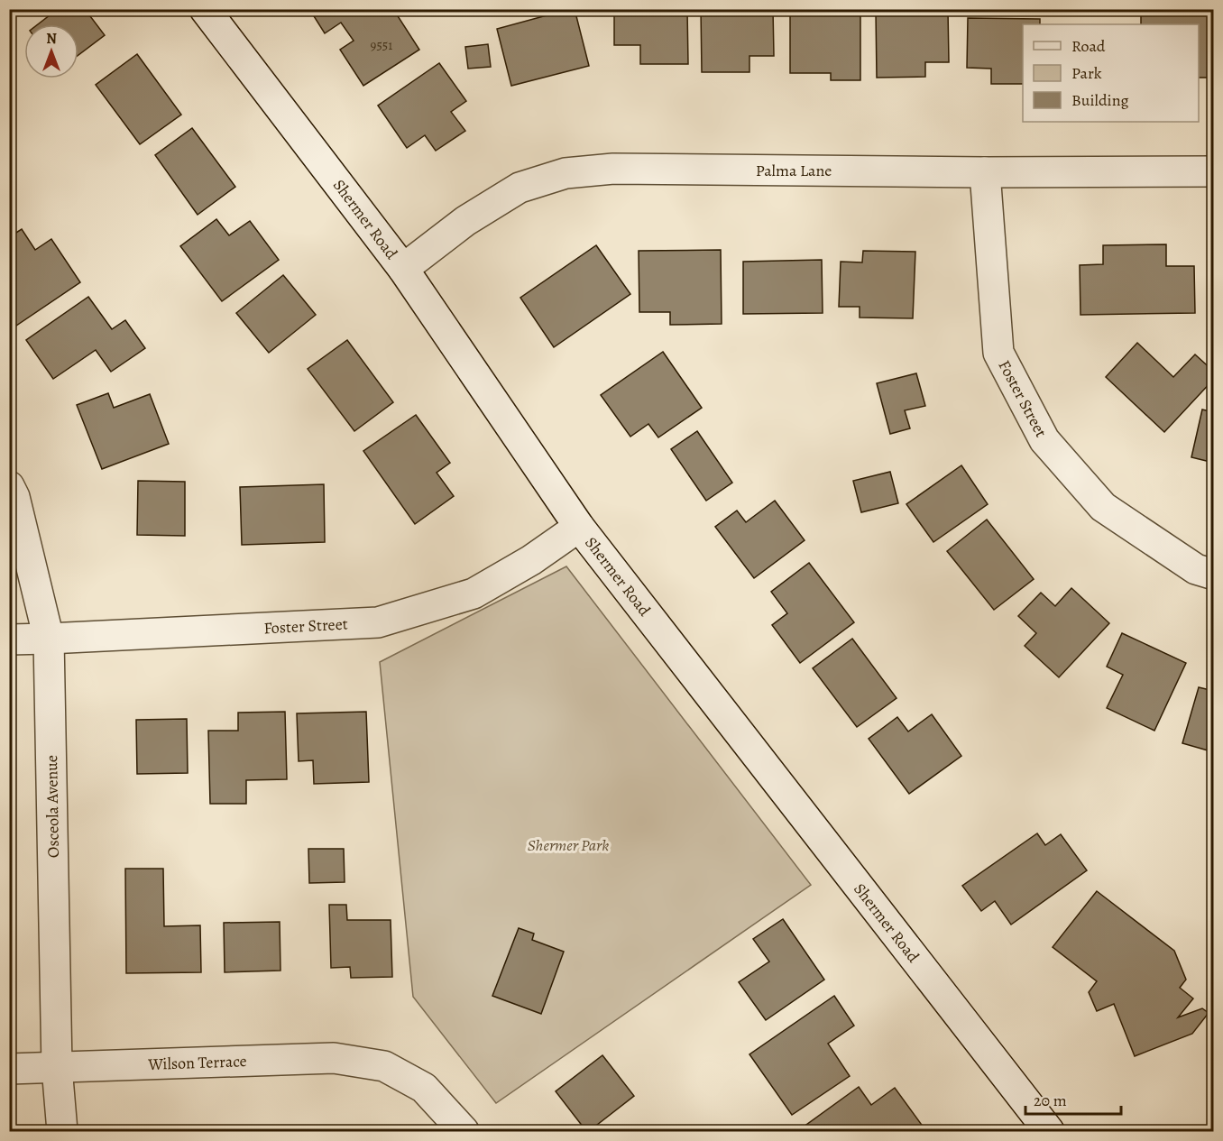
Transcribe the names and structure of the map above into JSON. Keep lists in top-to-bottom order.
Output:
{
  "streets": {
    "street": [
      "Palma Lane",
      "Shermer Road",
      "Foster Street",
      "Osceola Avenue",
      "Wilson Terrace"
    ]
  },
  "crossings": [
    ["Palma Lane", "Shermer Road"],
    ["Palma Lane", "Foster Street"],
    ["Shermer Road", "Foster Street"],
    ["Foster Street", "Osceola Avenue"],
    ["Osceola Avenue", "Wilson Terrace"]
  ],
  "parks": ["Shermer Park"],
  "house_numbers": ["9551"],
  "legend": ["Road", "Park", "Building"],
  "scale_bar": "20 m",
  "north": "top"
}
